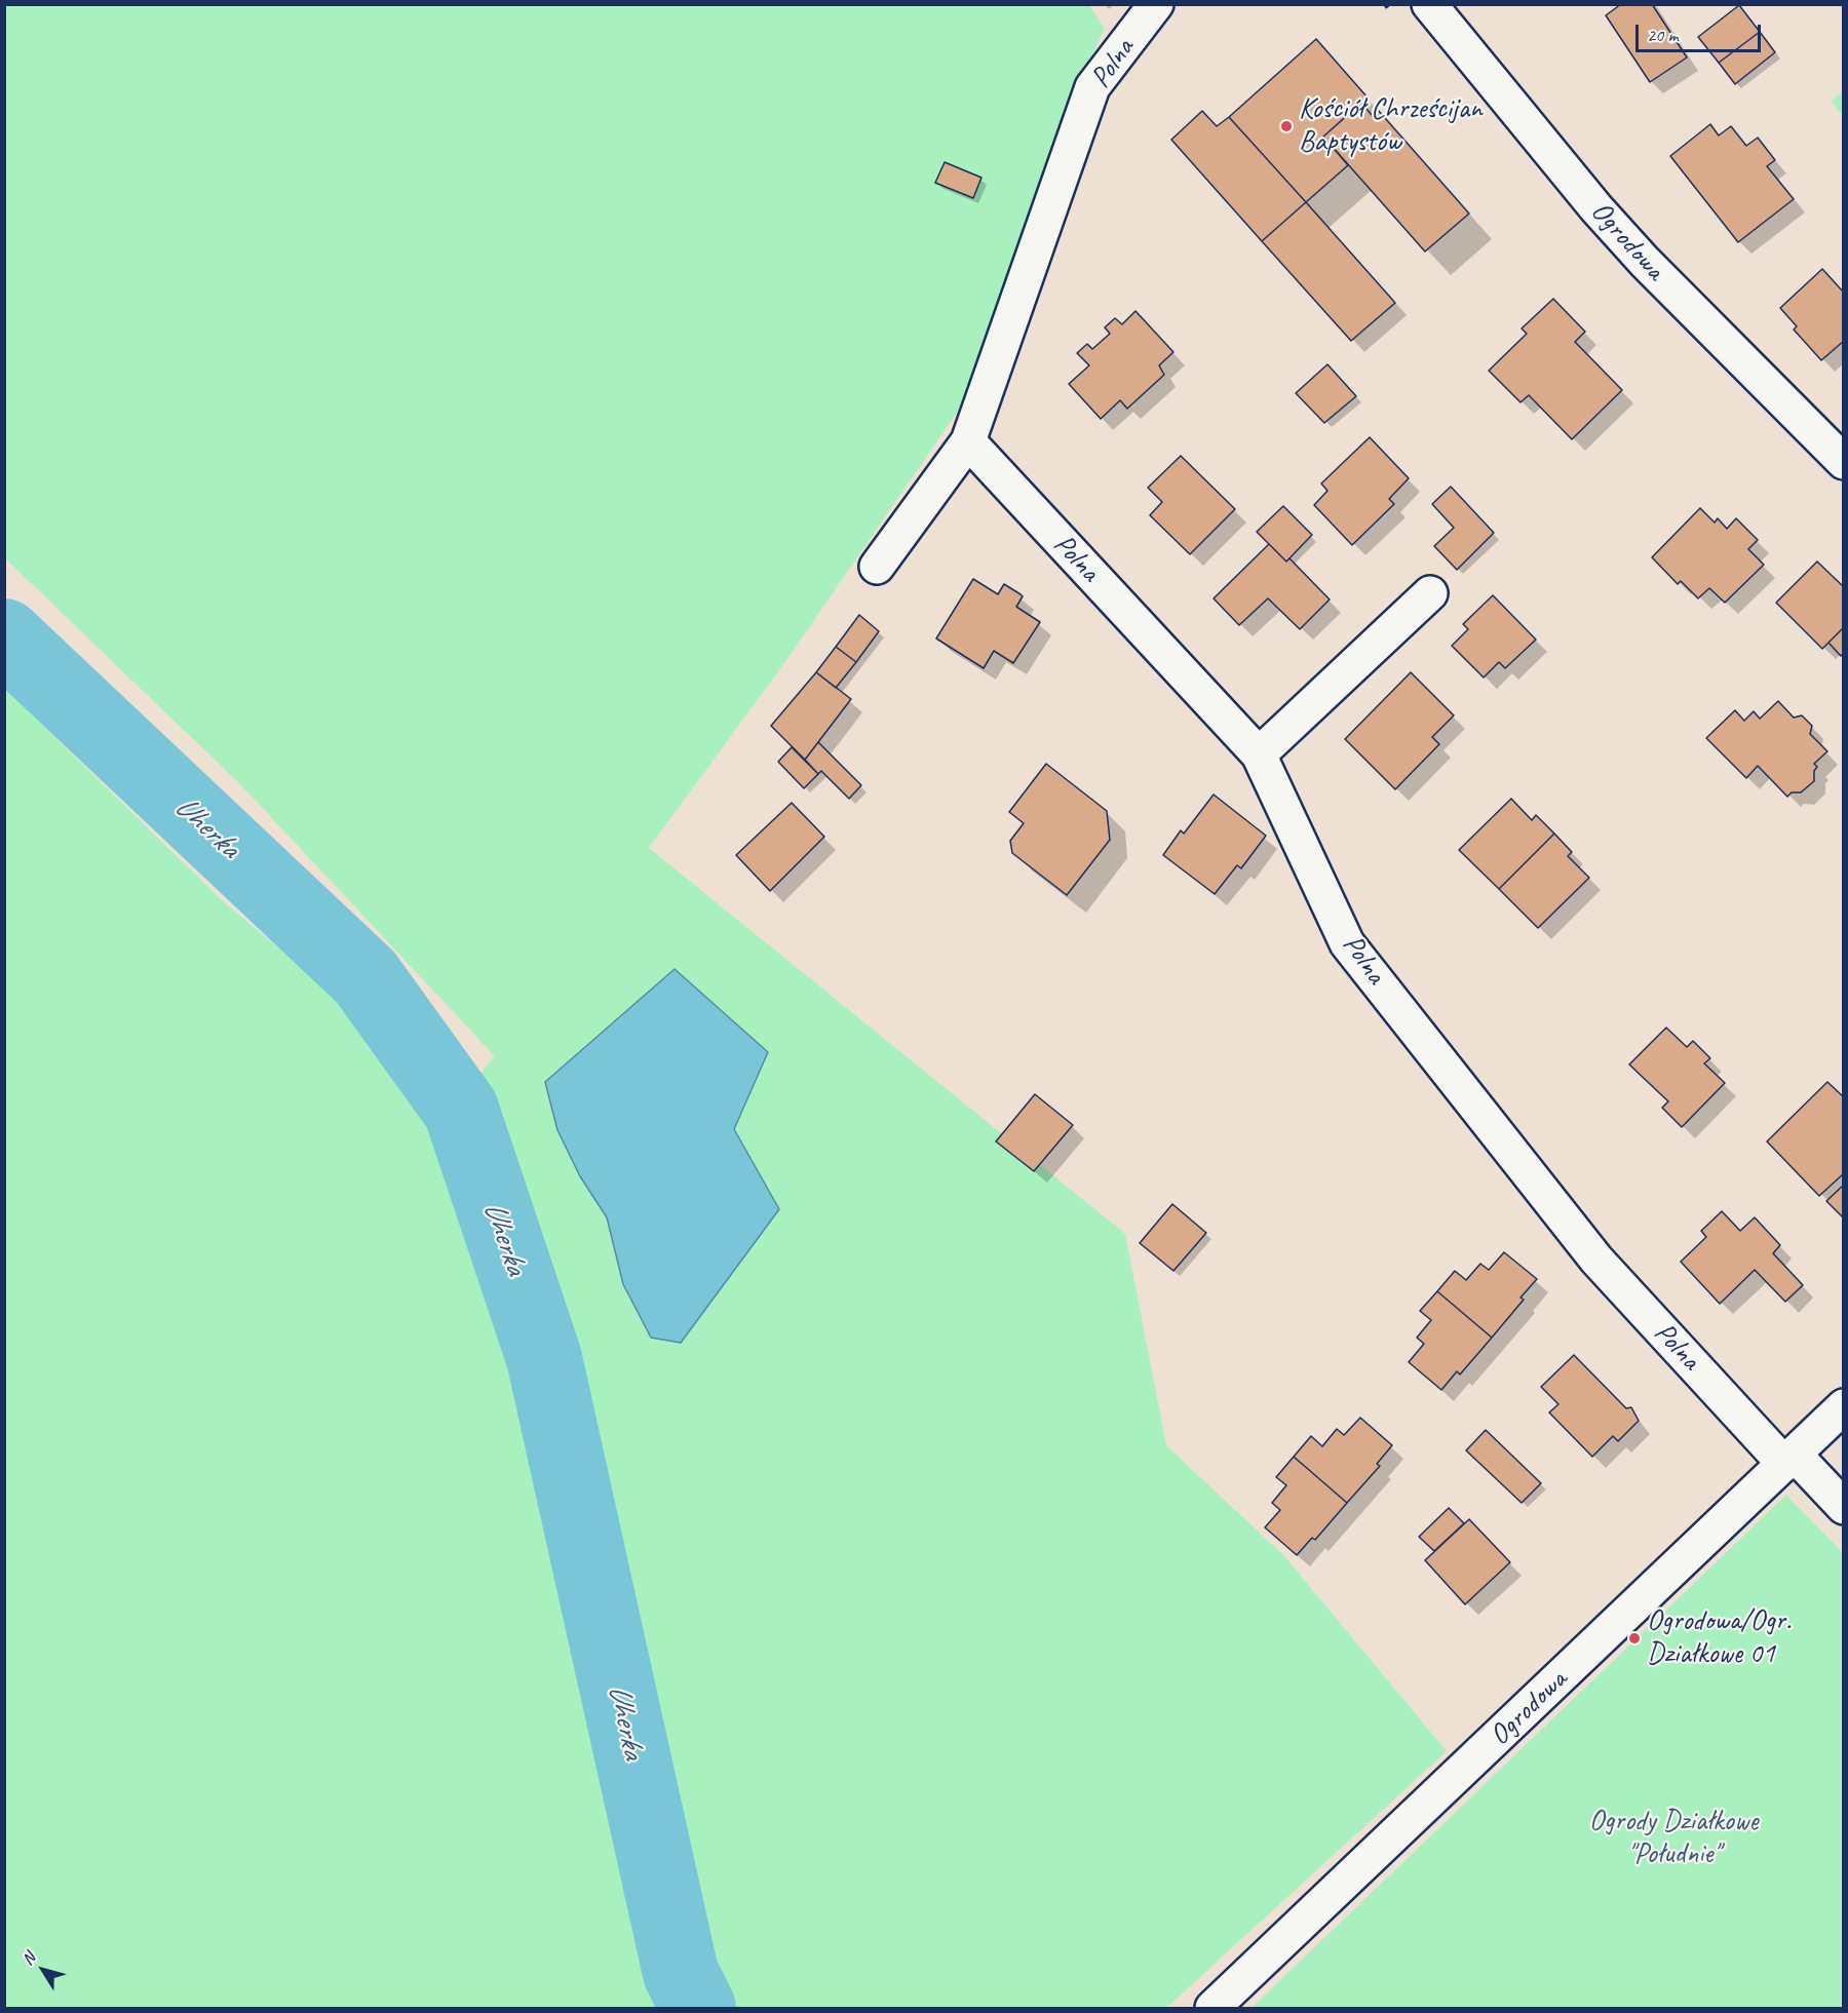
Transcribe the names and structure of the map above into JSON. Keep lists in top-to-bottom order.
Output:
{
  "streets": {
    "street": ["Polna", "Ogrodowa"]
  },
  "crossings": [
    ["Polna", "Ogrodowa"]
  ],
  "water": ["Uherka"],
  "parks": ["Ogrody Działkowe \"Południe\""],
  "places": ["Kościół Chrześcijan Baptystów", "Ogrodowa/Ogr. Działkowe 01"],
  "scale_bar": "20 m",
  "north": "top left"
}
